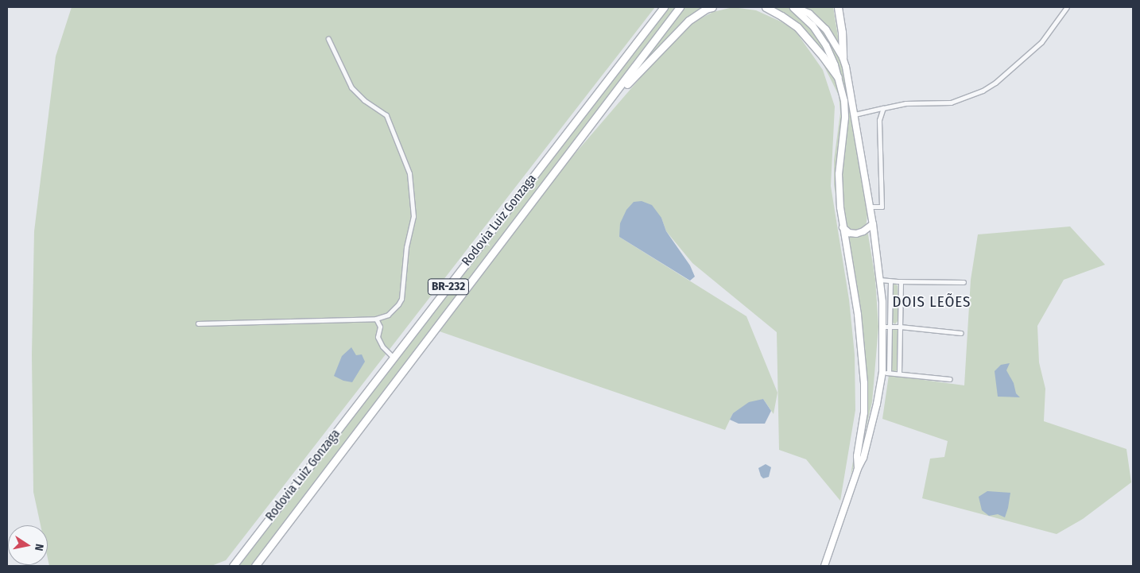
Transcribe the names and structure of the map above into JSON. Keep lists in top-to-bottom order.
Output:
{
  "streets": {
    "highway": ["Rodovia Luiz Gonzaga", "BR-232"]
  },
  "districts": ["DOIS LEÕES"],
  "north": "right"
}
